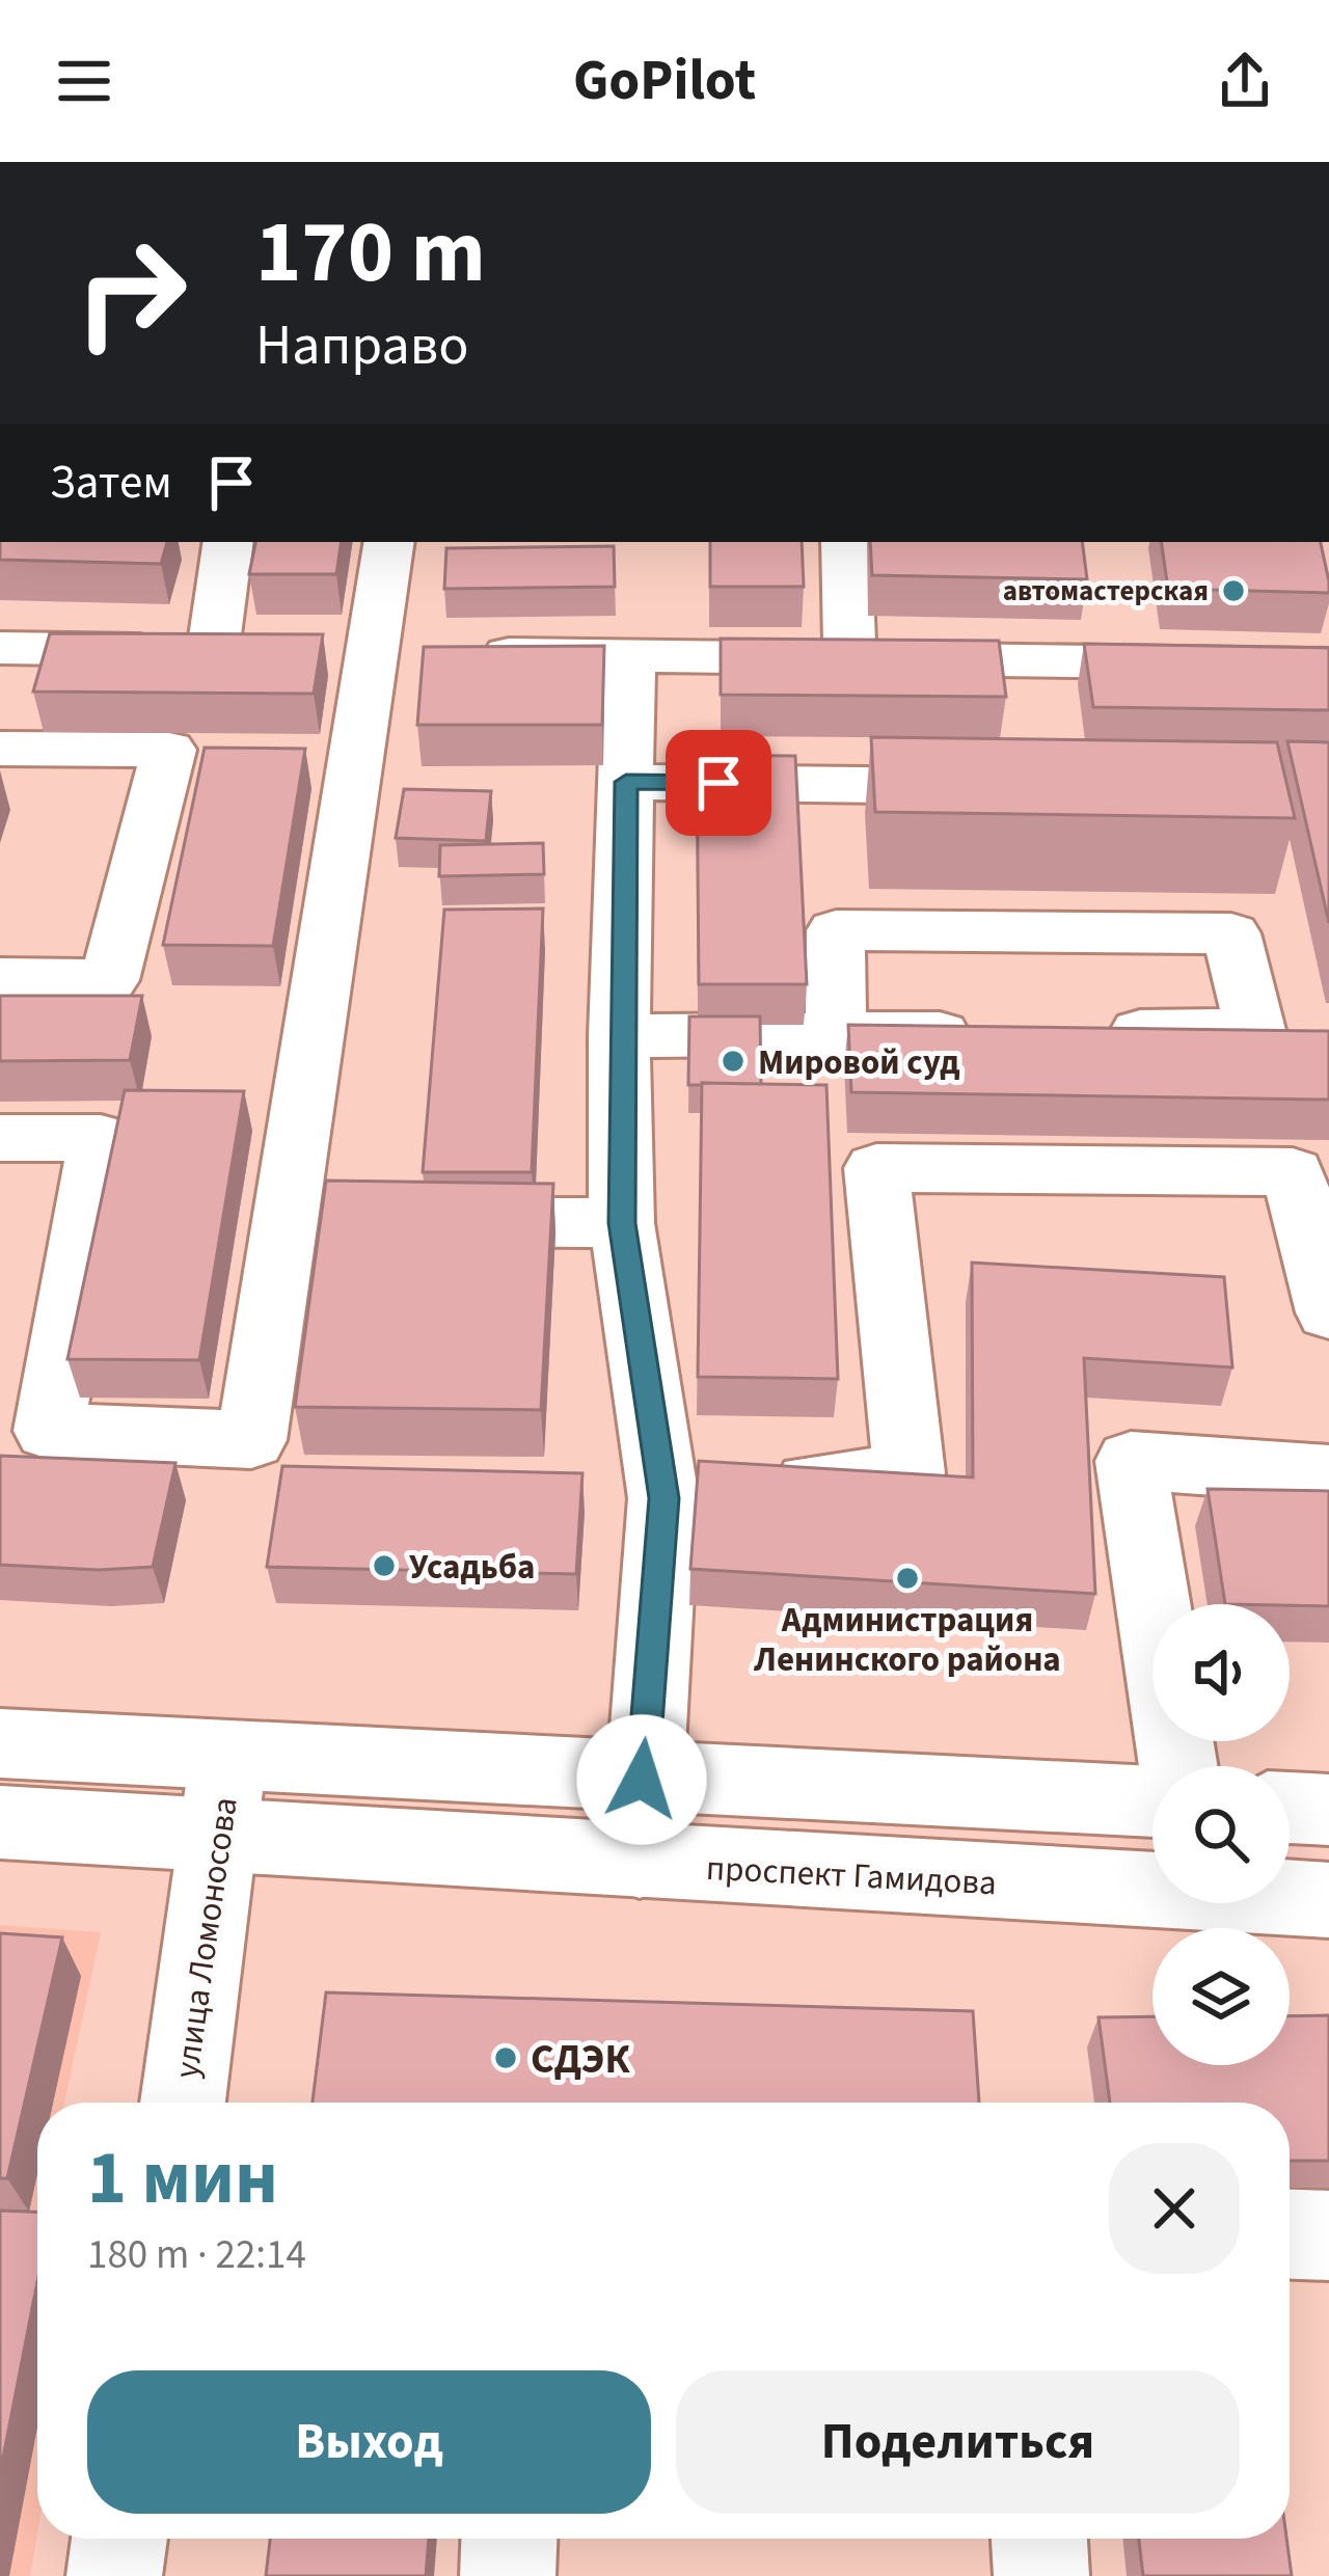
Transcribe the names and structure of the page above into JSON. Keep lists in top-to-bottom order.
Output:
{
  "streets": {
    "main road": ["проспект Гамидова", "улица Ломоносова"]
  },
  "crossings": [
    ["проспект Гамидова", "улица Ломоносова"]
  ],
  "places": [
    "автомастерская",
    "Мировой суд",
    "Усадьба",
    "Администрация Ленинского района",
    "СДЭК"
  ],
  "page": {
    "header": "GoPilot",
    "turn": ["170 m", "Направо"],
    "then": "Затем",
    "heading": ["1 мин", "180 m · 22:14"],
    "buttons": ["Выход", "Поделиться"]
  }
}
